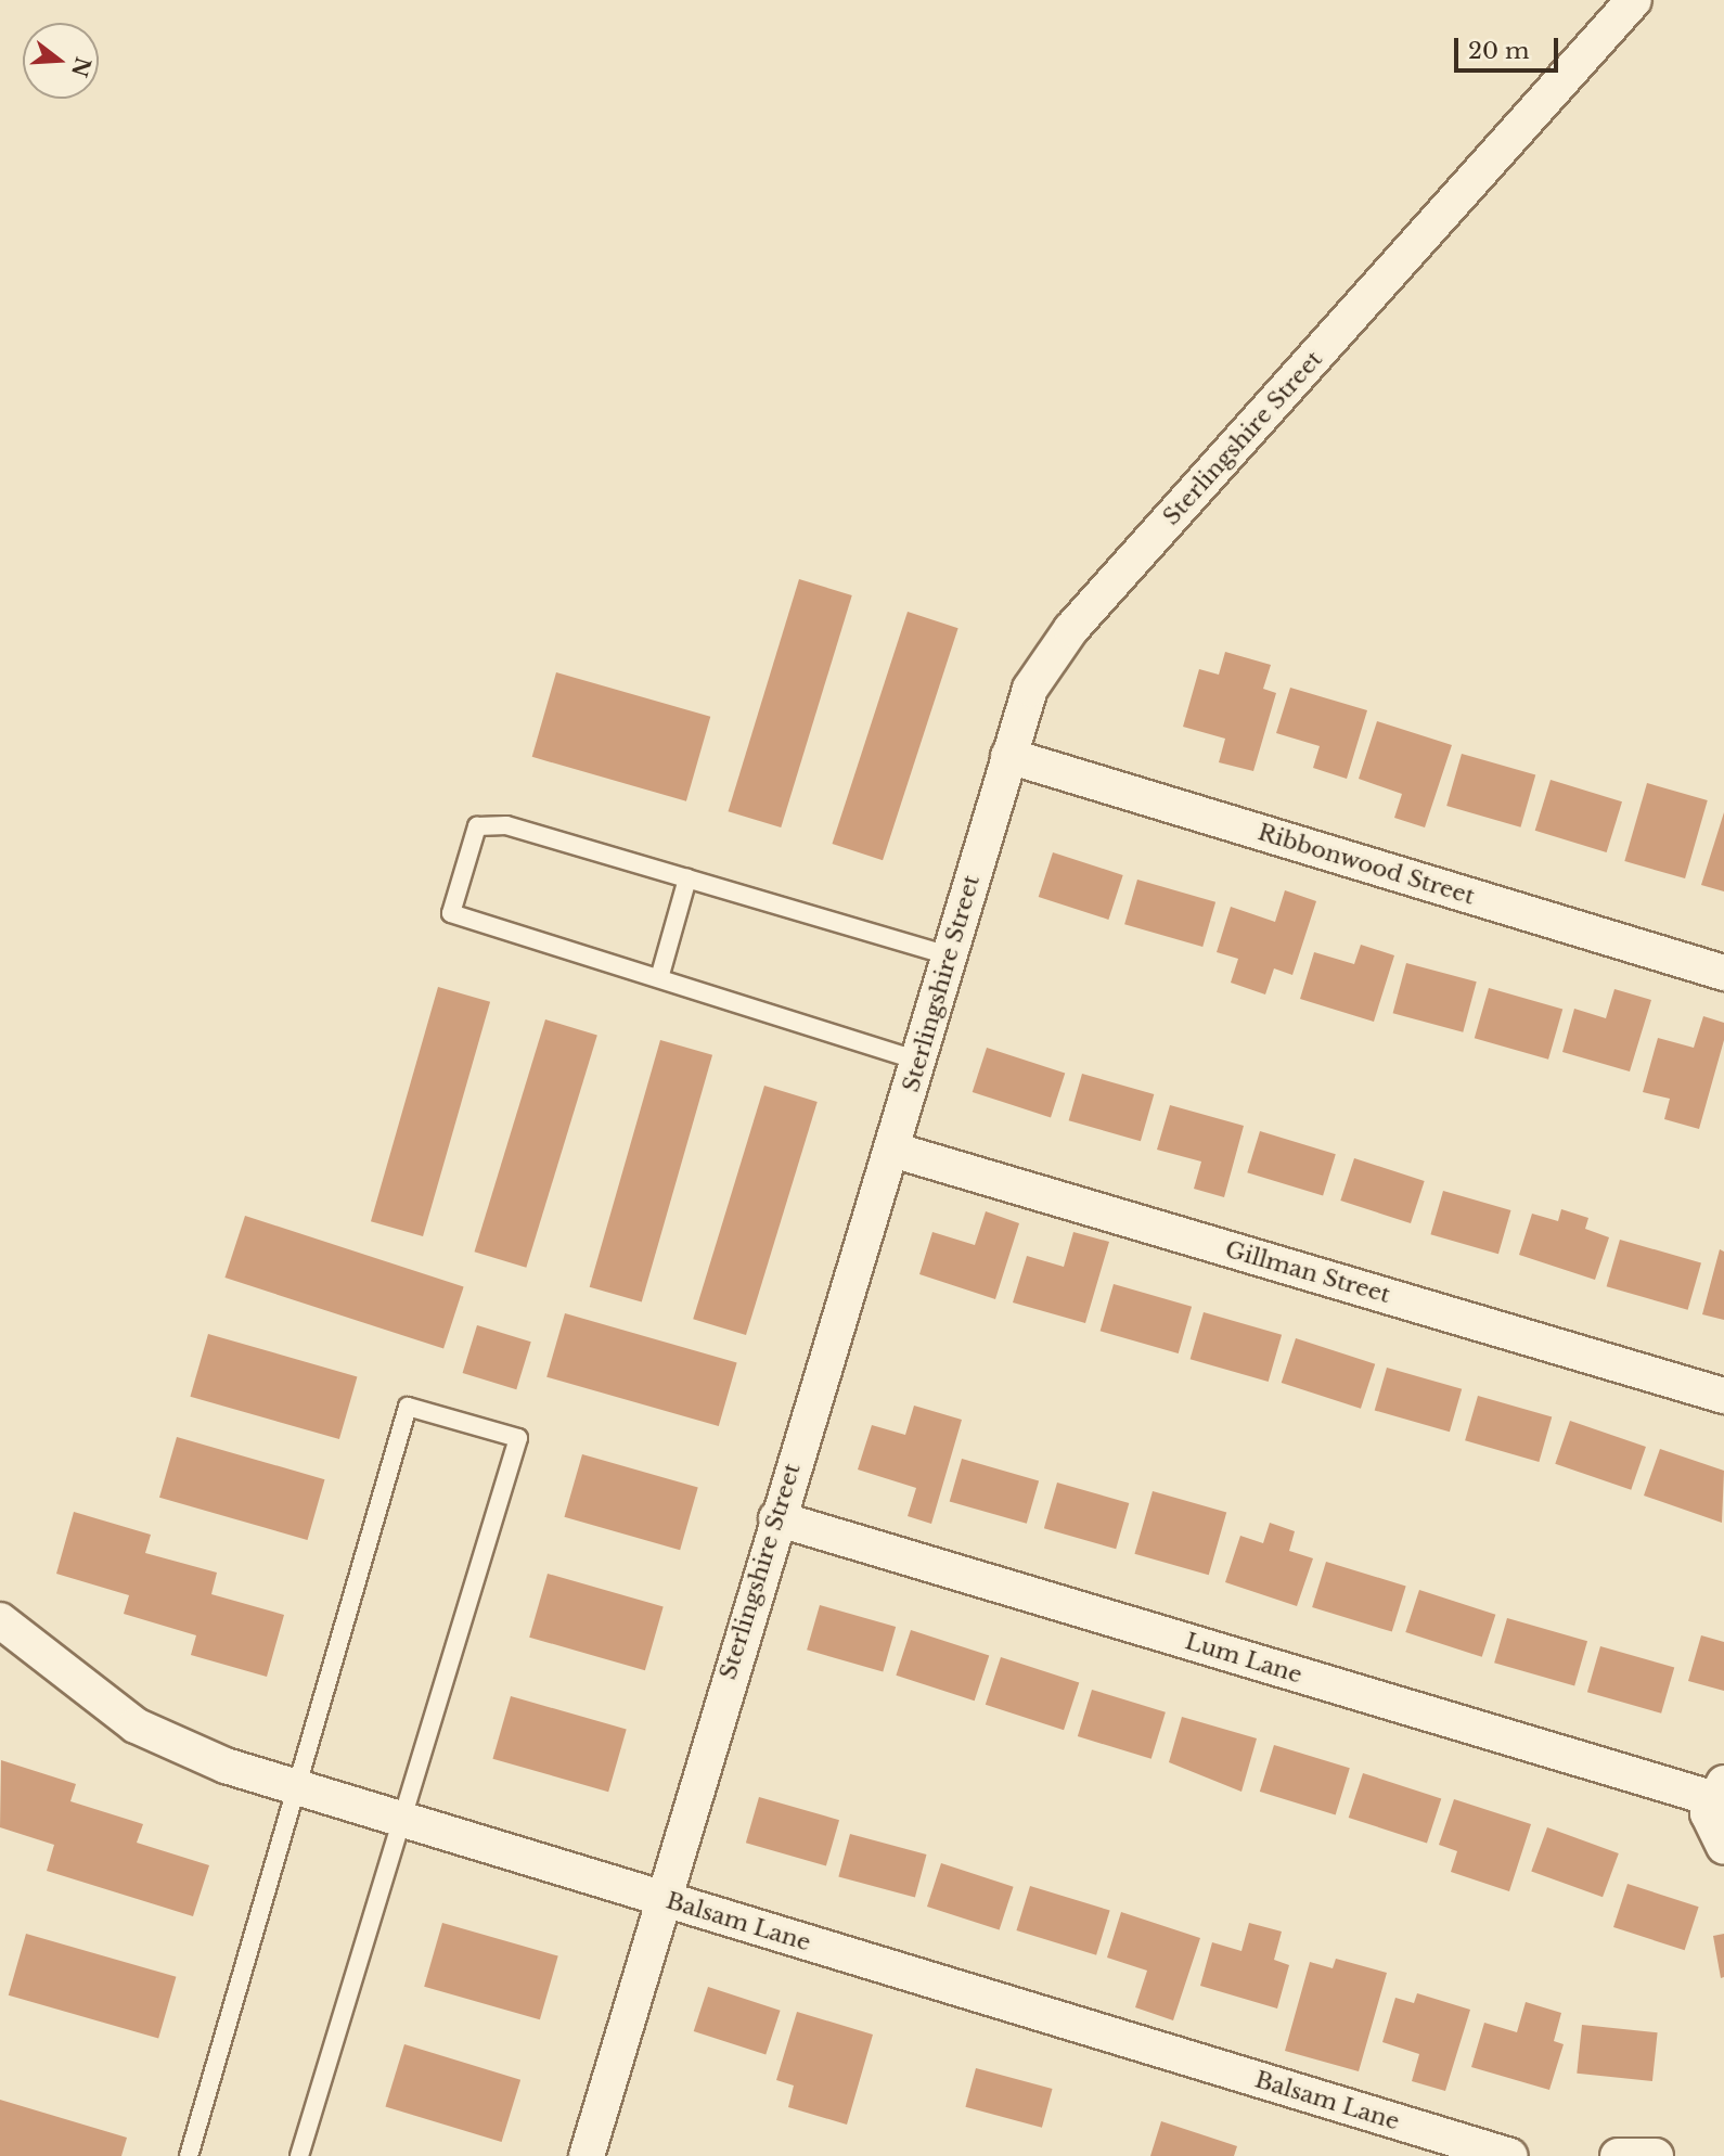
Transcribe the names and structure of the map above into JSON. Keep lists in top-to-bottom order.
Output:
{
  "streets": {
    "street": [
      "Sterlingshire Street",
      "Ribbonwood Street",
      "Gillman Street",
      "Lum Lane",
      "Balsam Lane"
    ]
  },
  "crossings": [
    ["Sterlingshire Street", "Ribbonwood Street"],
    ["Sterlingshire Street", "Gillman Street"],
    ["Sterlingshire Street", "Lum Lane"],
    ["Sterlingshire Street", "Balsam Lane"]
  ],
  "scale_bar": "20 m",
  "north": "right"
}
